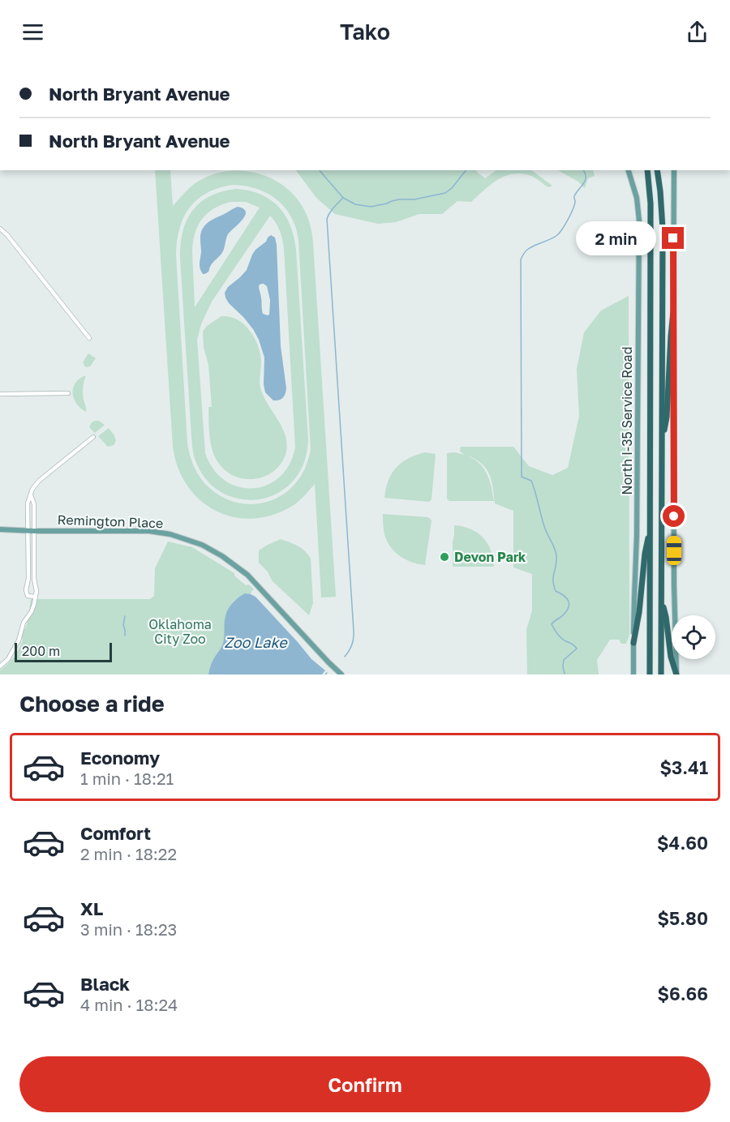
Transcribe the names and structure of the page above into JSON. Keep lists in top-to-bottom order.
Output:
{
  "streets": {
    "main road": ["North I-35 Service Road", "Remington Place"]
  },
  "water": ["Zoo Lake"],
  "parks": ["Oklahoma City Zoo"],
  "places": ["Devon Park"],
  "scale_bar": "200 m",
  "page": {
    "header": "Tako",
    "banner": ["North Bryant Avenue", "North Bryant Avenue"],
    "bubble": "2 min",
    "scale": "200 m",
    "heading": "Choose a ride",
    "list": [
      {
        "name": "Economy",
        "note": "1 min · 18:21",
        "value": "$3.41"
      },
      {
        "name": "Comfort",
        "note": "2 min · 18:22",
        "value": "$4.60"
      },
      {
        "name": "XL",
        "note": "3 min · 18:23",
        "value": "$5.80"
      },
      {
        "name": "Black",
        "note": "4 min · 18:24",
        "value": "$6.66"
      }
    ],
    "buttons": "Confirm"
  }
}
